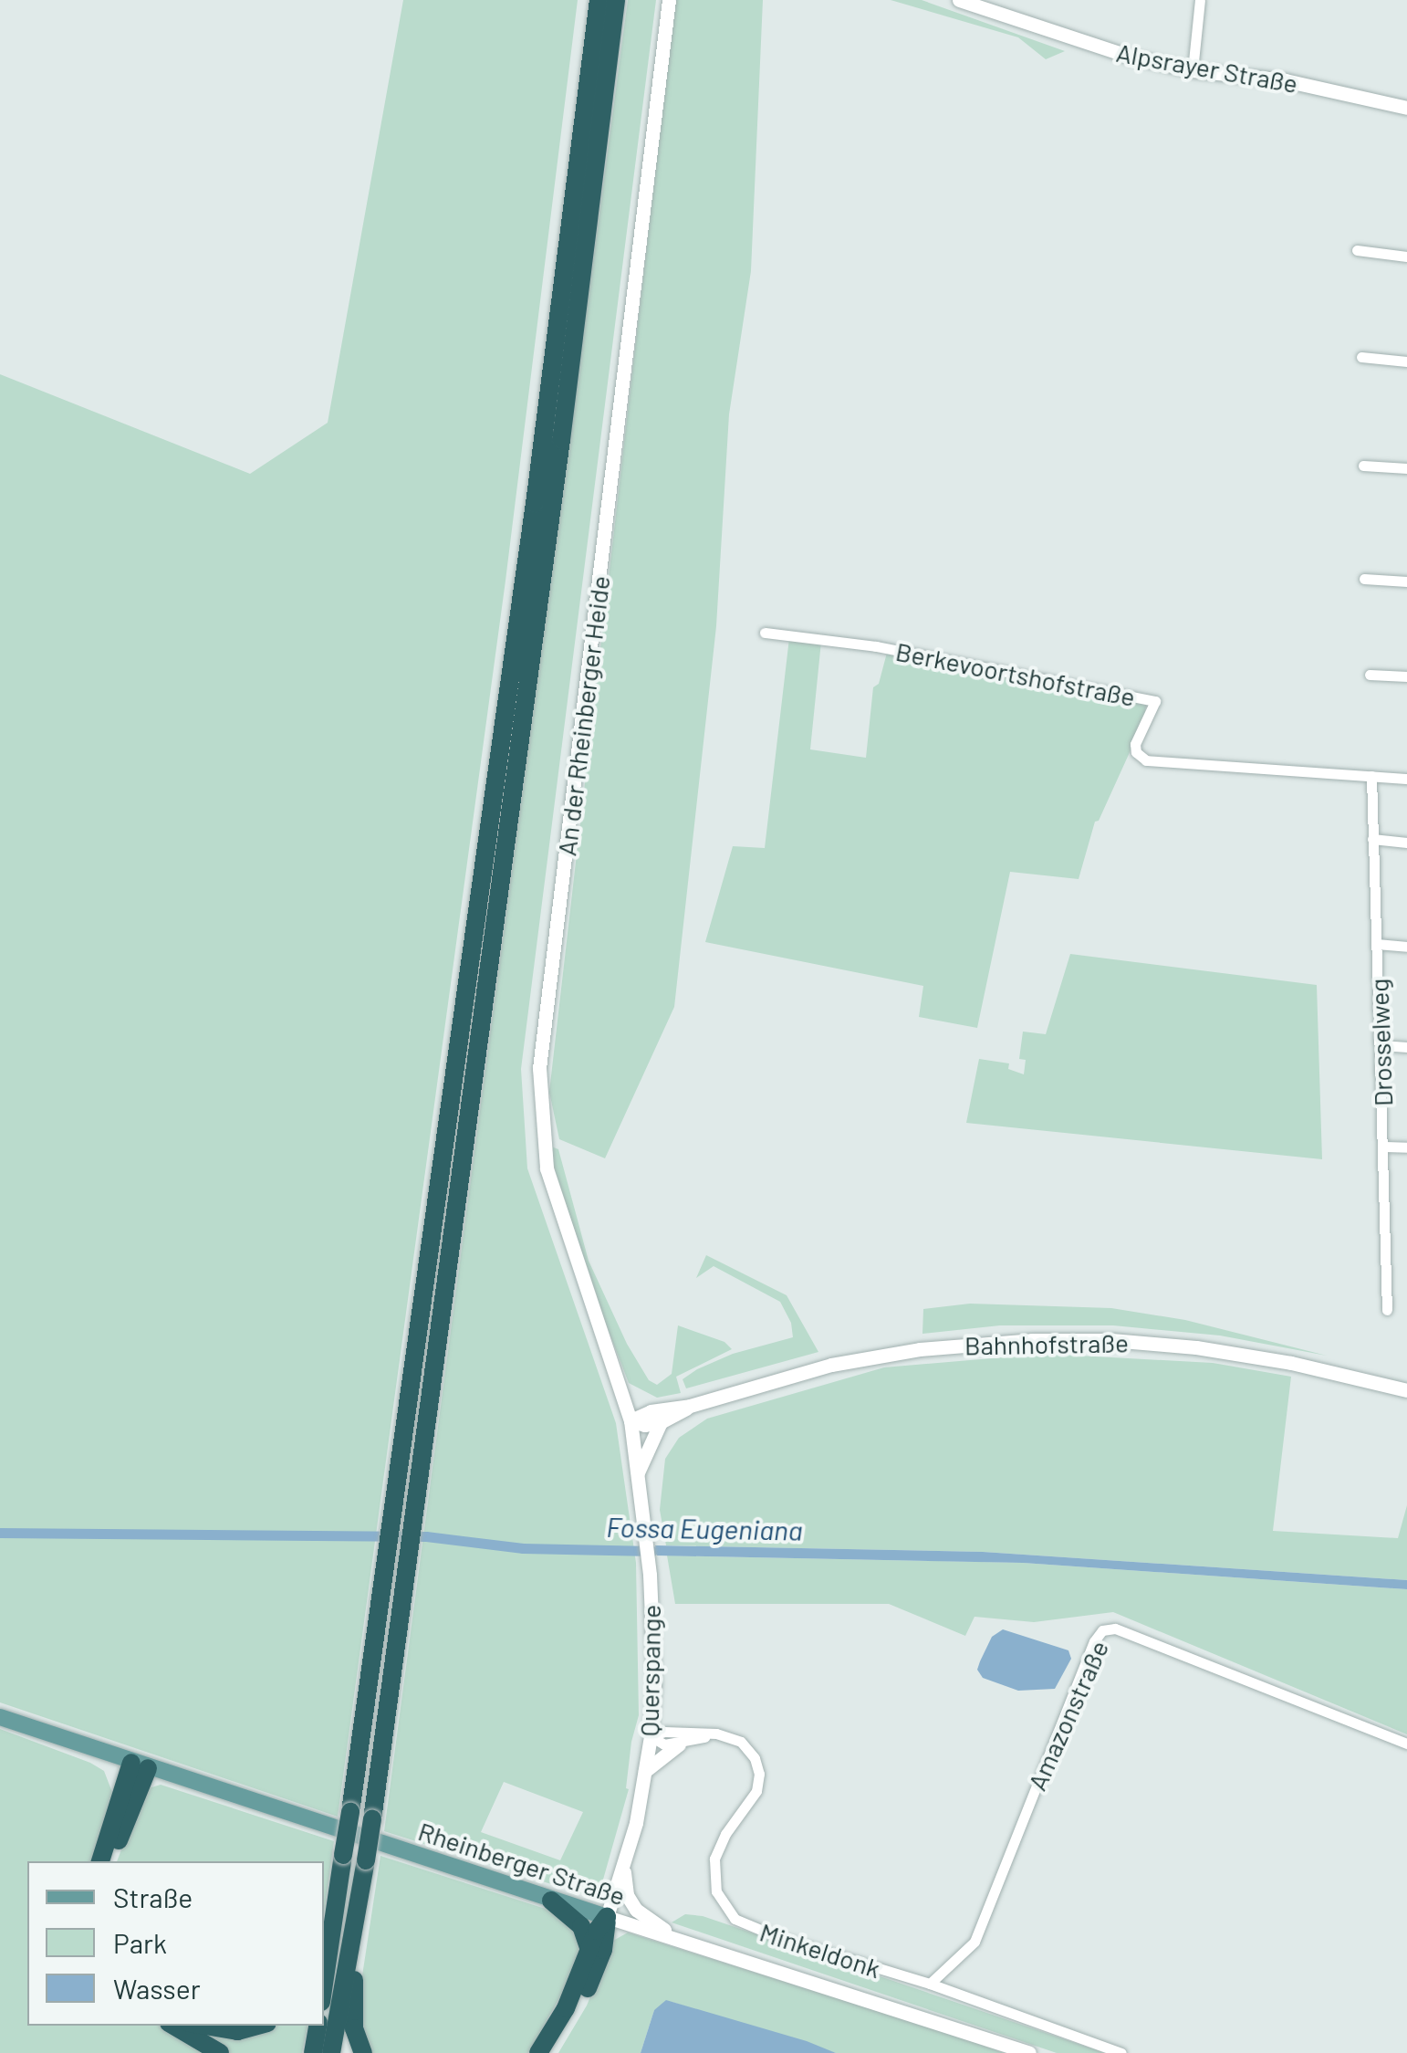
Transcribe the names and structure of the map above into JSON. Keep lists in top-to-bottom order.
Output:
{
  "streets": {
    "main road": ["Rheinberger Straße"],
    "street": [
      "Alpsrayer Straße",
      "Berkevoortshofstraße",
      "An der Rheinberger Heide",
      "Drosselweg",
      "Bahnhofstraße",
      "Querspange",
      "Amazonstraße",
      "Minkeldonk"
    ]
  },
  "crossings": [
    ["Berkevoortshofstraße", "Drosselweg"],
    ["An der Rheinberger Heide", "Bahnhofstraße"],
    ["An der Rheinberger Heide", "Querspange"],
    ["Bahnhofstraße", "Querspange"],
    ["Querspange", "Rheinberger Straße"],
    ["Querspange", "Minkeldonk"],
    ["Amazonstraße", "Minkeldonk"]
  ],
  "water": ["Fossa Eugeniana"],
  "legend": ["Straße", "Park", "Wasser"]
}
